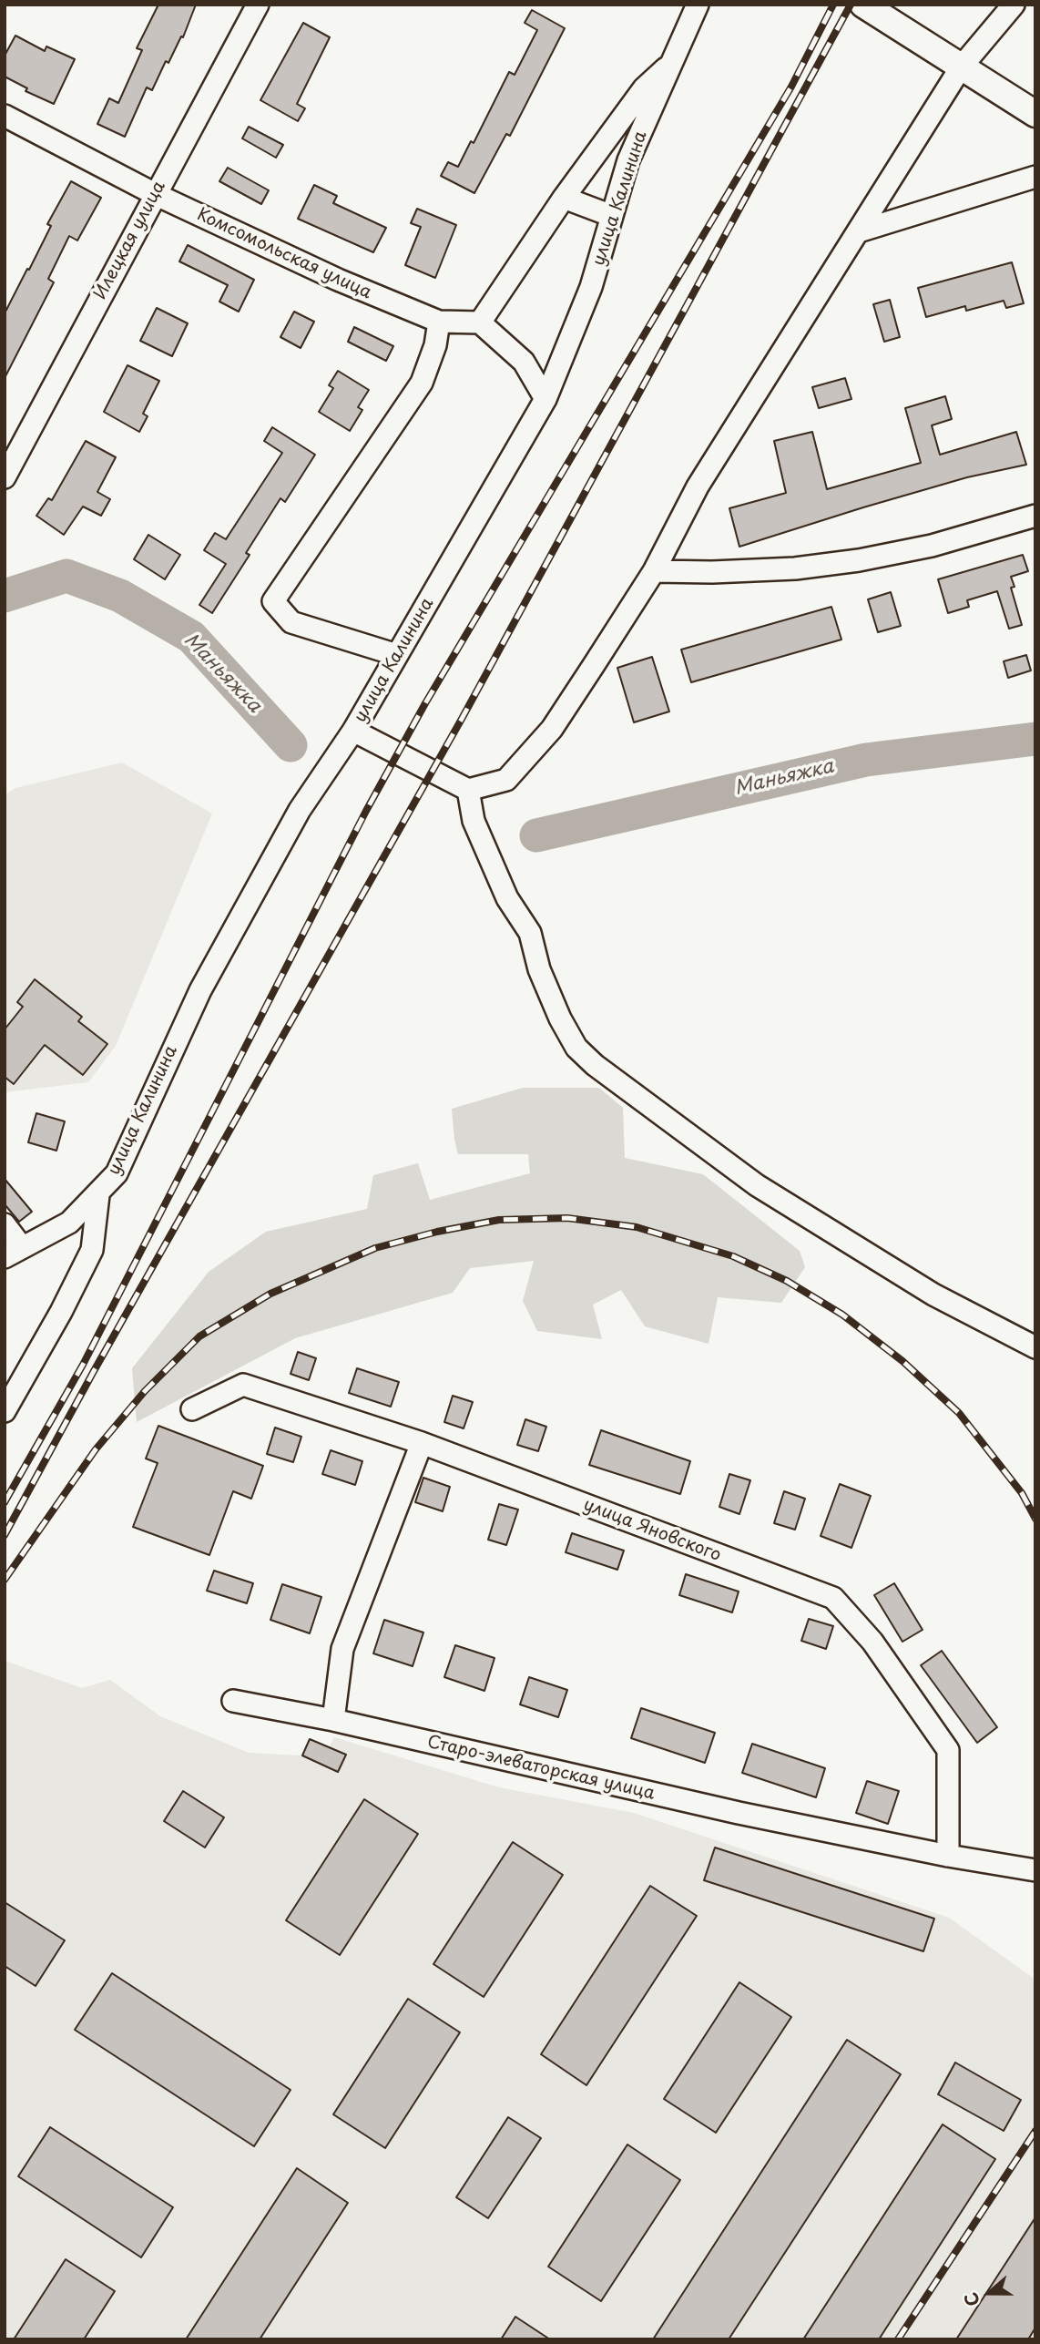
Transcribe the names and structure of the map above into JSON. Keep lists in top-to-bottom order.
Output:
{
  "streets": {
    "street": [
      "улица Калинина",
      "Илецкая улица",
      "Комсомольская улица",
      "улица Яновского",
      "Старо-элеваторская улица"
    ]
  },
  "crossings": [
    ["Илецкая улица", "Комсомольская улица"],
    ["улица Яновского", "Старо-элеваторская улица"]
  ],
  "water": ["Маньяжка"],
  "north": "left"
}
